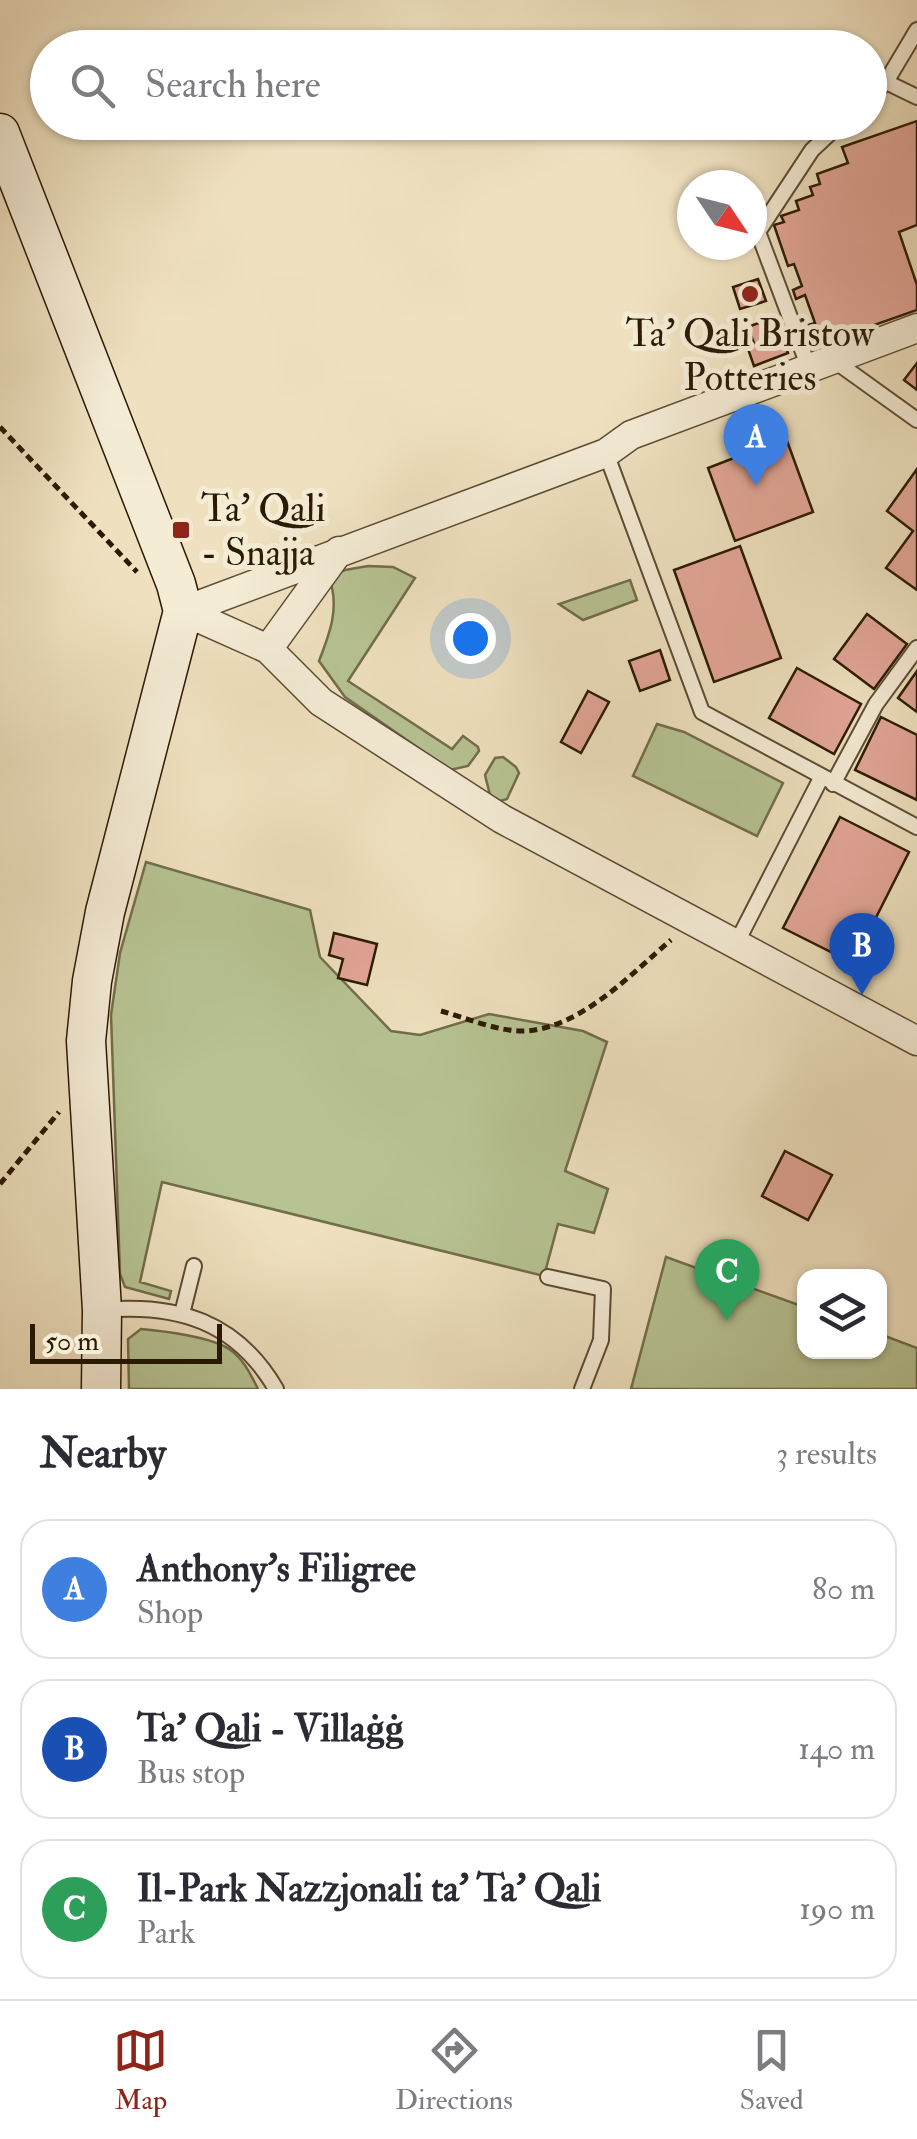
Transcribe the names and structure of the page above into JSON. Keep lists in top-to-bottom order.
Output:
{
  "places": {
    "other": ["Ta' Qali Bristow Potteries"],
    "transit": ["Ta' Qali - Snajja"]
  },
  "scale_bar": "50 m",
  "north": "bottom right",
  "page": {
    "search": "Search here",
    "pins": ["A", "B", "C"],
    "scale": "50 m",
    "heading": ["Nearby", "3 results"],
    "list": [
      {
        "mark": "A",
        "name": "Anthony's Filigree",
        "note": "Shop",
        "value": "80 m"
      },
      {
        "mark": "B",
        "name": "Ta' Qali - Villaġġ",
        "note": "Bus stop",
        "value": "140 m"
      },
      {
        "mark": "C",
        "name": "Il-Park Nazzjonali ta' Ta' Qali",
        "note": "Park",
        "value": "190 m"
      }
    ],
    "nav": ["Map", "Directions", "Saved"]
  }
}
